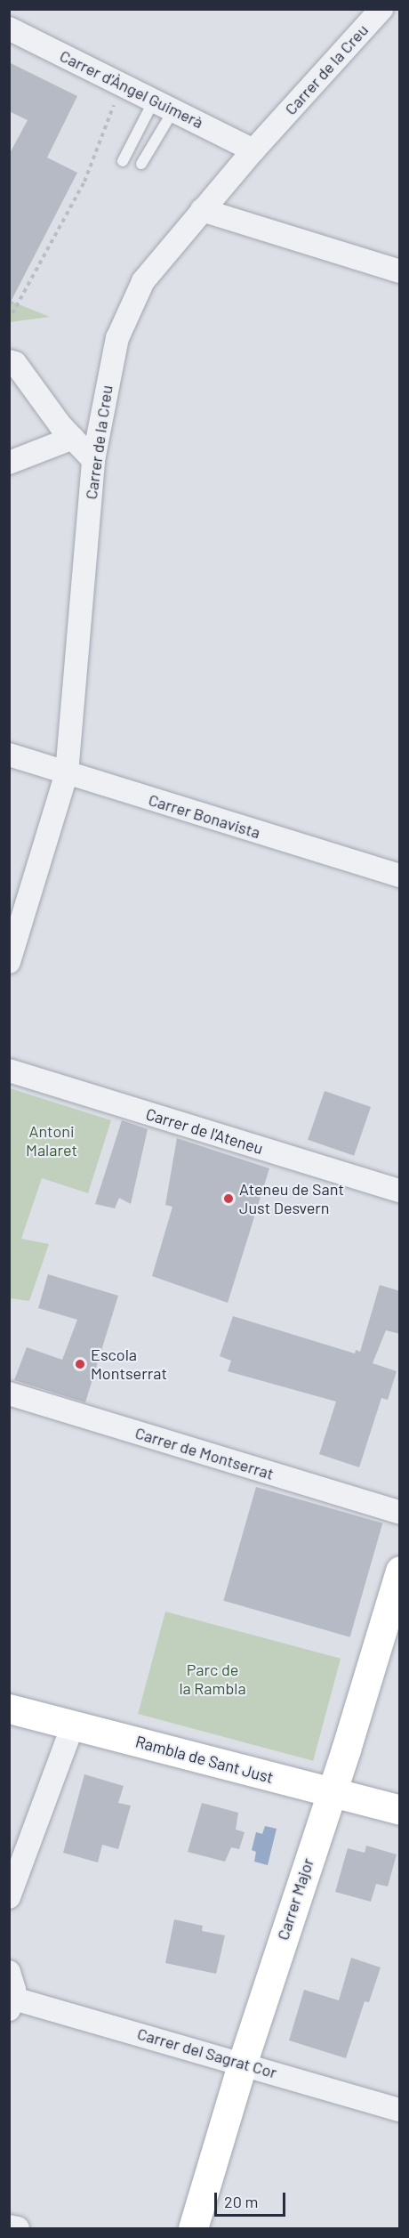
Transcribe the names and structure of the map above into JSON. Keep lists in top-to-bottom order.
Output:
{
  "streets": {
    "street": [
      "Carrer de la Creu",
      "Carrer d'Àngel Guimerà",
      "Carrer Bonavista",
      "Carrer de l'Ateneu",
      "Carrer de Montserrat",
      "Rambla de Sant Just",
      "Carrer Major",
      "Carrer del Sagrat Cor"
    ]
  },
  "crossings": [
    ["Carrer de la Creu", "Carrer d'Àngel Guimerà"],
    ["Carrer de la Creu", "Carrer Bonavista"],
    ["Rambla de Sant Just", "Carrer Major"],
    ["Carrer Major", "Carrer del Sagrat Cor"]
  ],
  "parks": ["Antoni Malaret", "Parc de la Rambla"],
  "places": ["Ateneu de Sant Just Desvern", "Escola Montserrat"],
  "scale_bar": "20 m"
}
